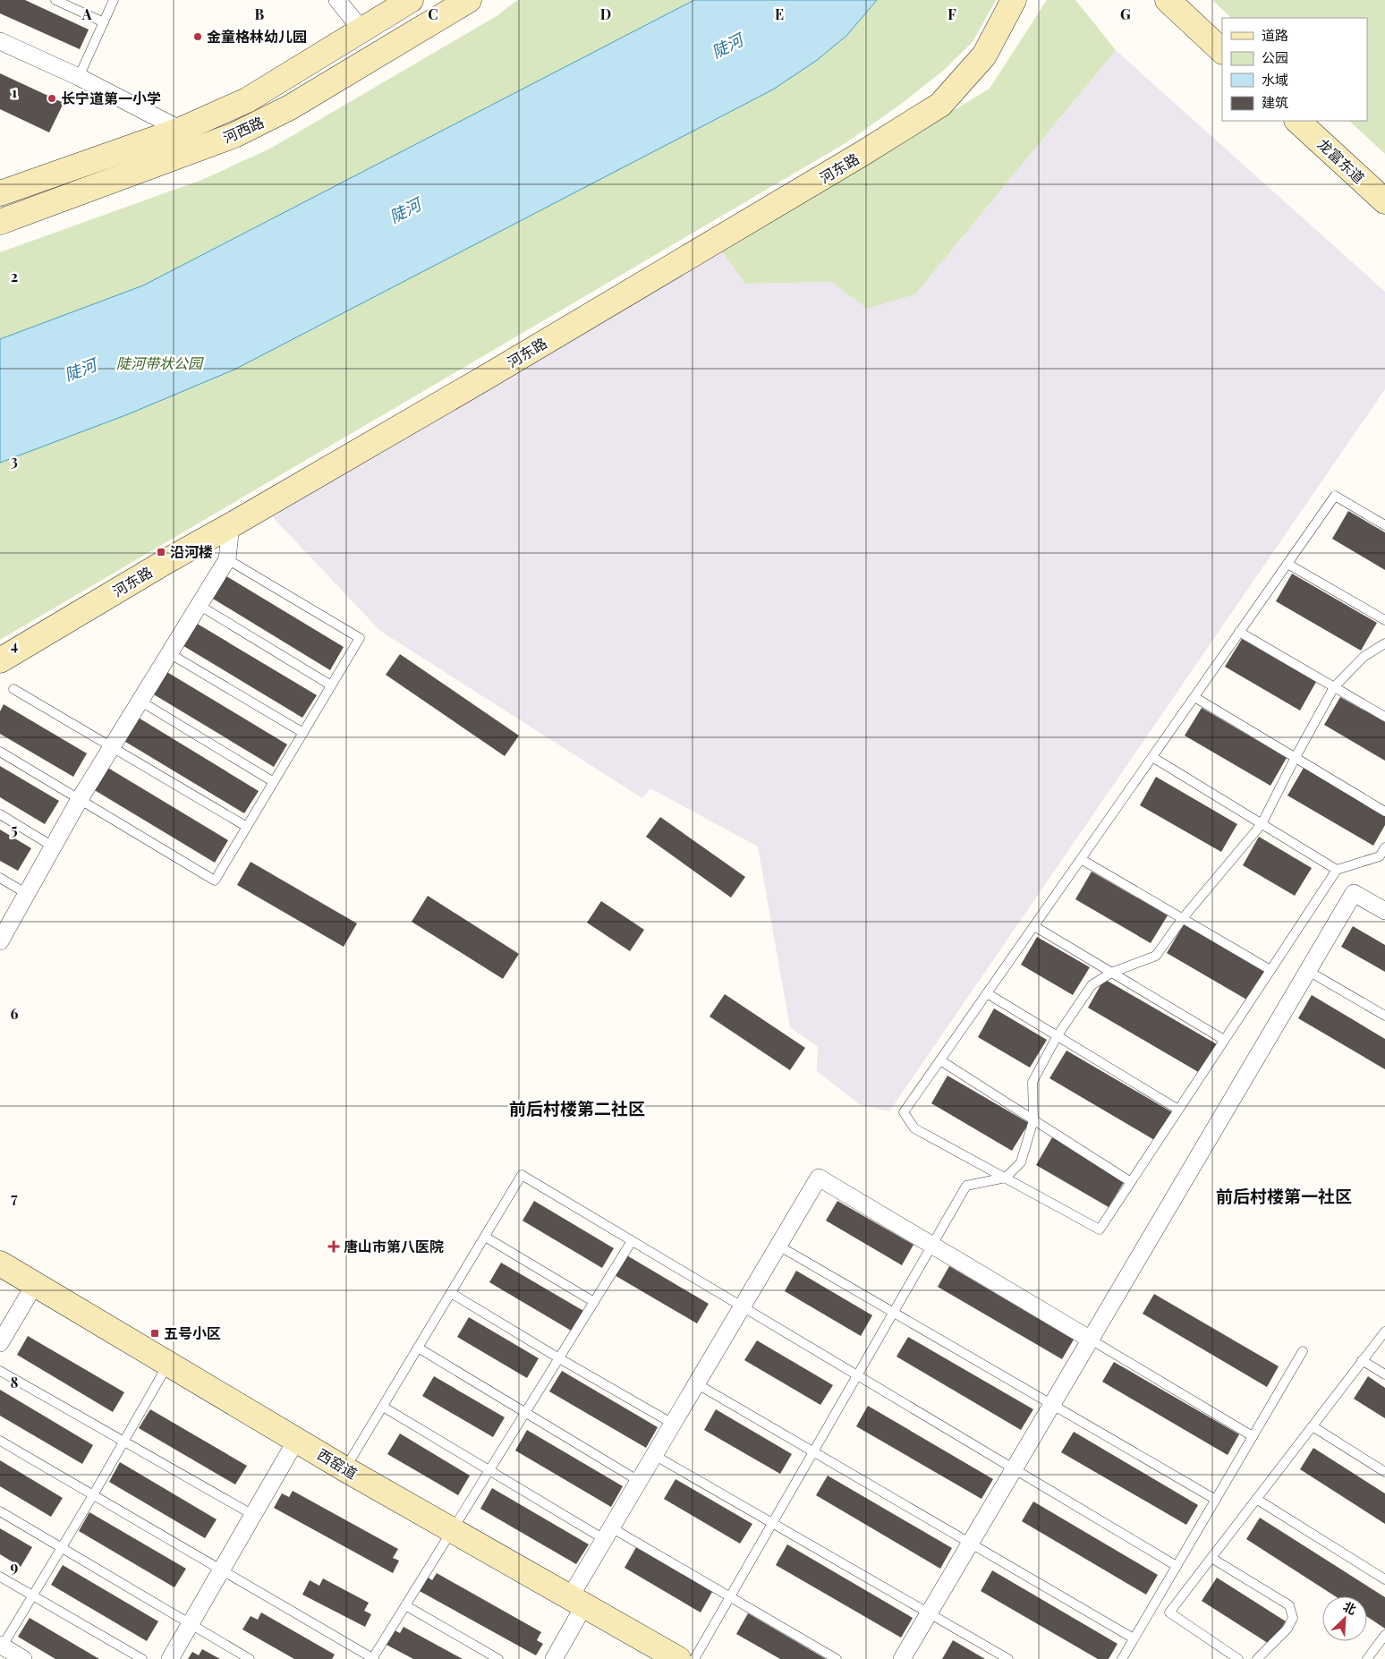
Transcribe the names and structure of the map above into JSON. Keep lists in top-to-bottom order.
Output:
{
  "streets": {
    "street": [
      "河西路",
      "龙富东道",
      "河东路",
      "西窑道"
    ]
  },
  "districts": ["前后村楼第二社区", "前后村楼第一社区"],
  "water": ["陡河"],
  "parks": ["陡河带状公园"],
  "places": {
    "other": ["金童格林幼儿园", "长宁道第一小学"],
    "transit": ["沿河楼", "五号小区"],
    "health": ["唐山市第八医院"]
  },
  "legend": [
    "道路",
    "公园",
    "水域",
    "建筑"
  ],
  "north": "top right",
  "grid": {
    "columns": [
      "A",
      "B",
      "C",
      "D",
      "E",
      "F",
      "G"
    ],
    "rows": [
      "1",
      "2",
      "3",
      "4",
      "5",
      "6",
      "7",
      "8",
      "9"
    ]
  }
}
